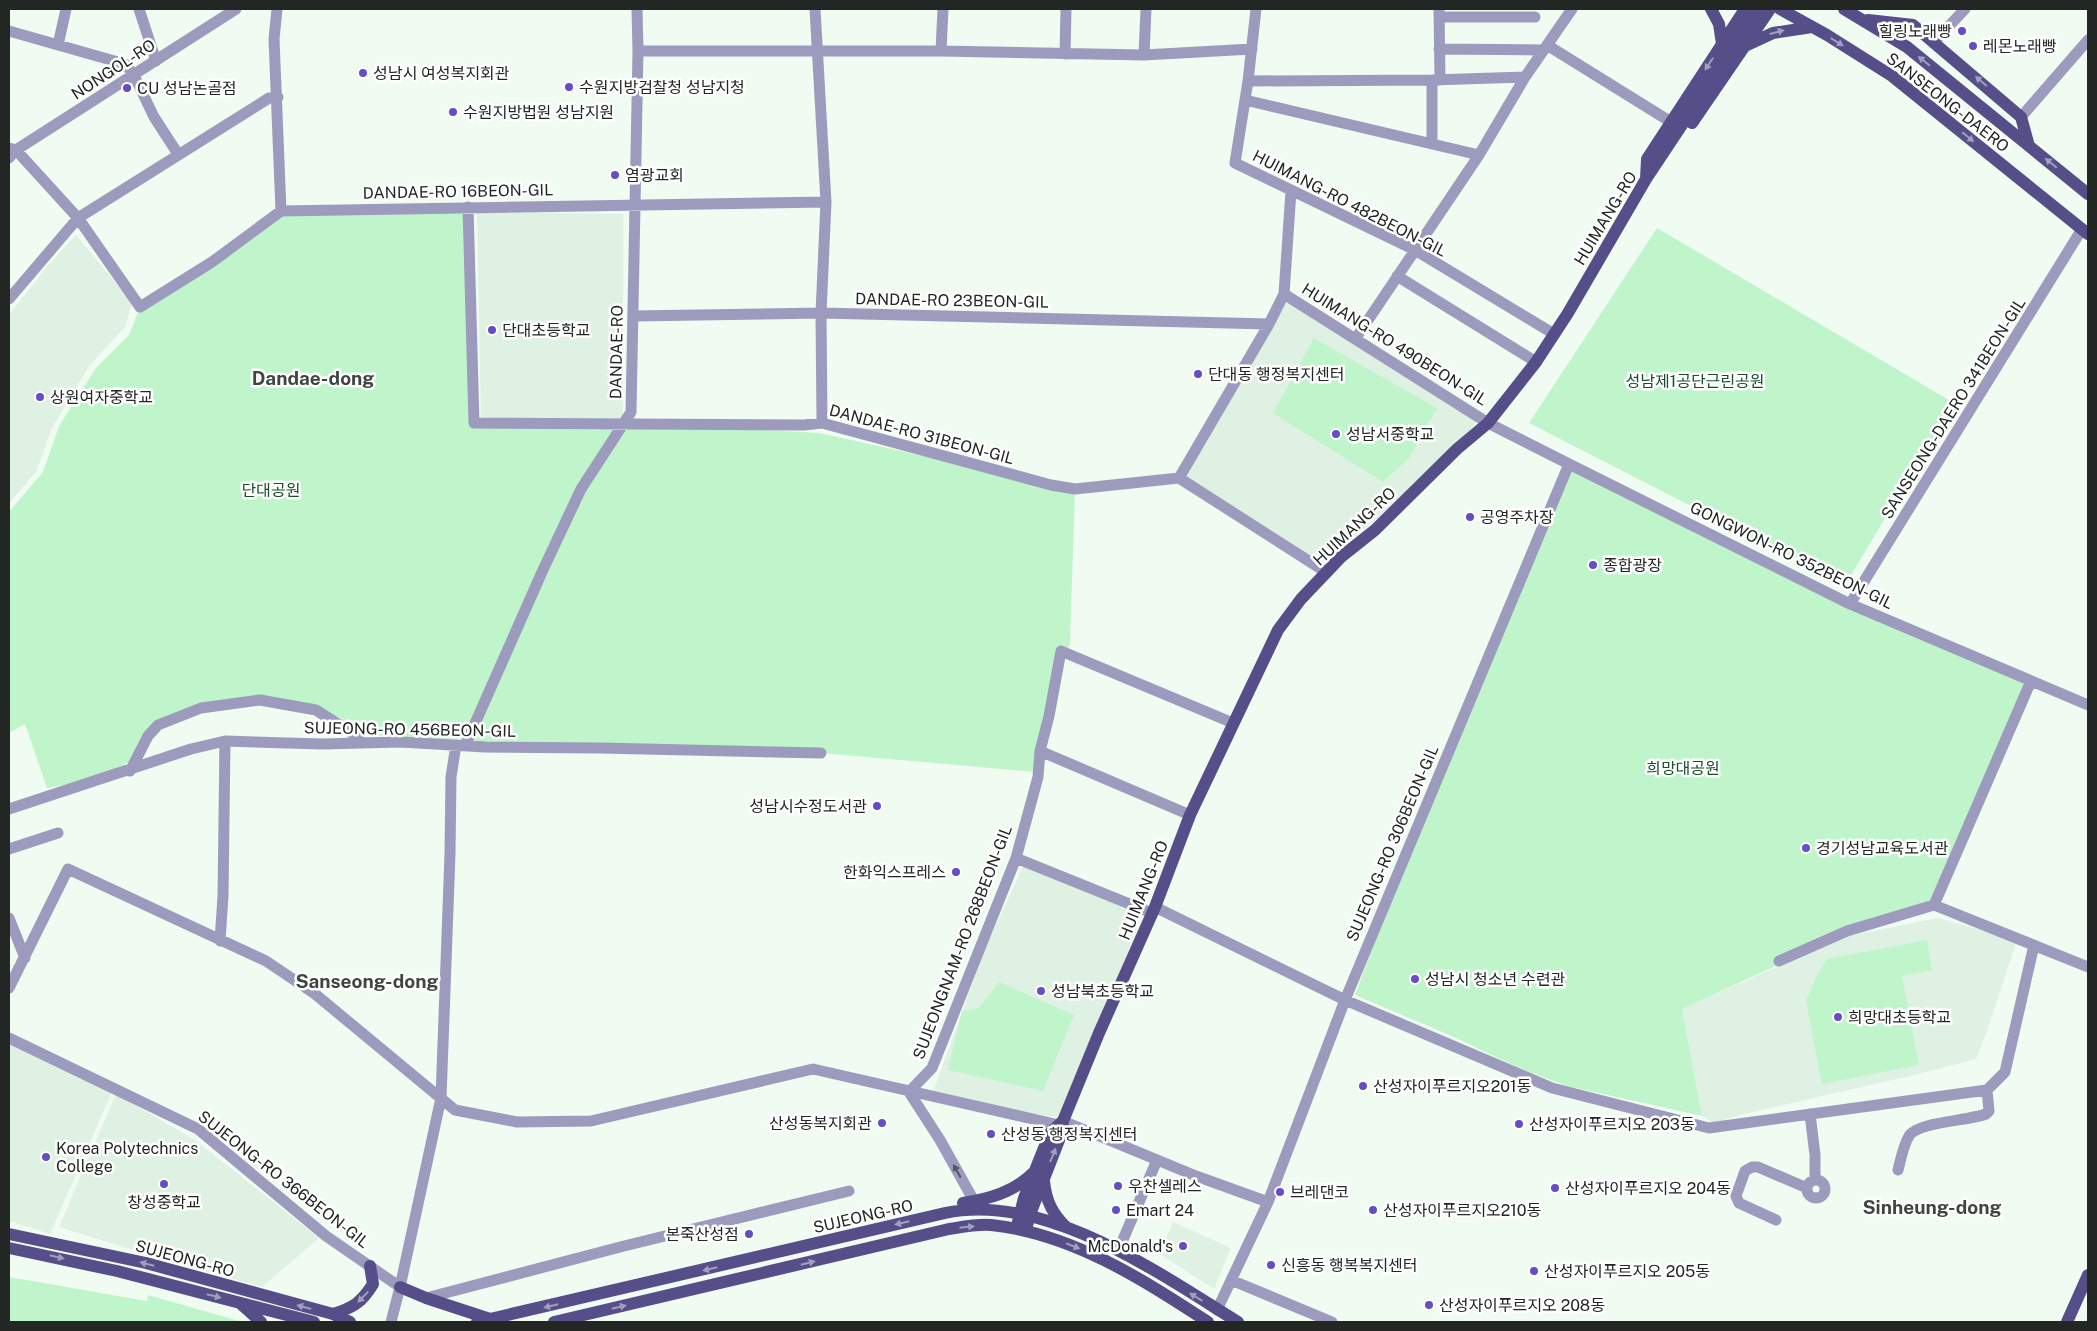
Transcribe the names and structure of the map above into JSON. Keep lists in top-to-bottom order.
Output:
{
  "streets": {
    "main road": ["SANSEONG-DAERO", "HUIMANG-RO", "SUJEONG-RO"],
    "street": [
      "NONGOL-RO",
      "DANDAE-RO 16BEON-GIL",
      "HUIMANG-RO 482BEON-GIL",
      "DANDAE-RO 23BEON-GIL",
      "HUIMANG-RO 490BEON-GIL",
      "DANDAE-RO",
      "SANSEONG-DAERO 341BEON-GIL",
      "DANDAE-RO 31BEON-GIL",
      "GONGWON-RO 352BEON-GIL",
      "SUJEONG-RO 456BEON-GIL",
      "SUJEONG-RO 306BEON-GIL",
      "SUJEONGNAM-RO 268BEON-GIL",
      "SUJEONG-RO 366BEON-GIL"
    ]
  },
  "crossings": [
    ["SANSEONG-DAERO", "SANSEONG-DAERO 341BEON-GIL"],
    ["DANDAE-RO 16BEON-GIL", "DANDAE-RO"],
    ["DANDAE-RO 16BEON-GIL", "DANDAE-RO 31BEON-GIL"],
    ["HUIMANG-RO 482BEON-GIL", "HUIMANG-RO"],
    ["HUIMANG-RO", "HUIMANG-RO 490BEON-GIL"],
    ["HUIMANG-RO", "GONGWON-RO 352BEON-GIL"],
    ["HUIMANG-RO", "SUJEONGNAM-RO 268BEON-GIL"],
    ["HUIMANG-RO", "SUJEONG-RO"],
    ["DANDAE-RO 23BEON-GIL", "DANDAE-RO"],
    ["HUIMANG-RO 490BEON-GIL", "GONGWON-RO 352BEON-GIL"],
    ["DANDAE-RO", "DANDAE-RO 31BEON-GIL"],
    ["DANDAE-RO", "SUJEONG-RO 456BEON-GIL"],
    ["DANDAE-RO", "SUJEONG-RO 366BEON-GIL"],
    ["SANSEONG-DAERO 341BEON-GIL", "GONGWON-RO 352BEON-GIL"],
    ["GONGWON-RO 352BEON-GIL", "SUJEONG-RO 306BEON-GIL"],
    ["SUJEONG-RO 306BEON-GIL", "SUJEONG-RO"]
  ],
  "districts": ["Dandae-dong", "Sanseong-dong", "Sinheung-dong"],
  "parks": ["성남제1공단근린공원", "단대공원", "희망대공원"],
  "places": [
    "힐링노래빵",
    "레몬노래빵",
    "성남시 여성복지회관",
    "수원지방검찰청 성남지청",
    "CU 성남논골점",
    "수원지방법원 성남지원",
    "염광교회",
    "단대초등학교",
    "단대동 행정복지센터",
    "상원여자중학교",
    "성남서중학교",
    "공영주차장",
    "종합광장",
    "성남시수정도서관",
    "경기성남교육도서관",
    "한화익스프레스",
    "성남시 청소년 수련관",
    "성남북초등학교",
    "희망대초등학교",
    "산성자이푸르지오201동",
    "산성동복지회관",
    "산성자이푸르지오 203동",
    "산성동 행정복지센터",
    "Korea Polytechnics College",
    "창성중학교",
    "우찬셀레스",
    "산성자이푸르지오 204동",
    "브레댄코",
    "Emart 24",
    "산성자이푸르지오210동",
    "본죽산성점",
    "McDonald's",
    "신흥동 행복복지센터",
    "산성자이푸르지오 205동",
    "산성자이푸르지오 208동"
  ]
}
